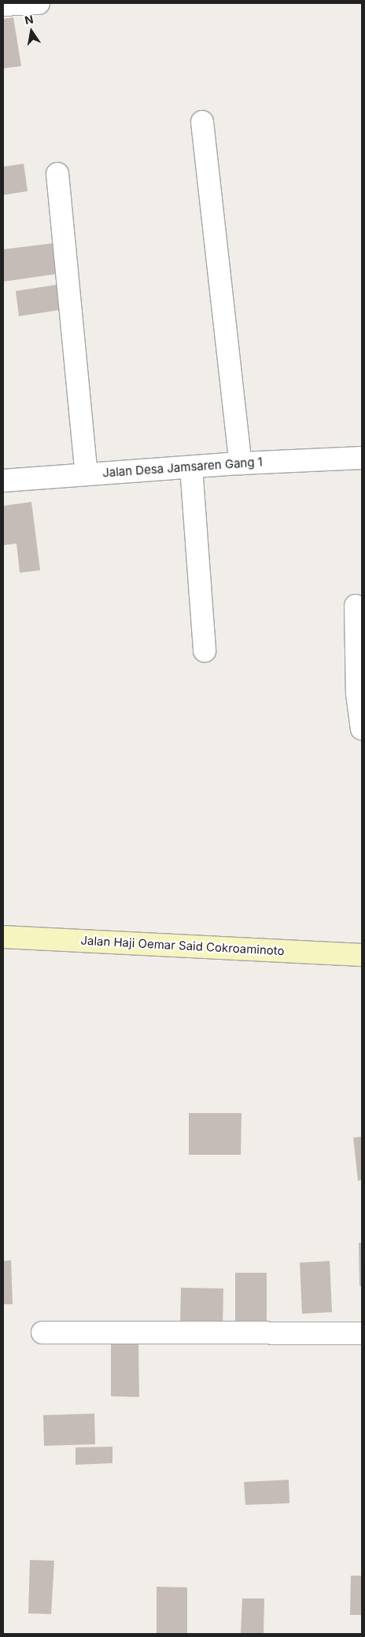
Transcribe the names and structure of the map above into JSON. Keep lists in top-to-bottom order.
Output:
{
  "streets": {
    "main road": ["Jalan Haji Oemar Said Cokroaminoto"],
    "street": ["Jalan Desa Jamsaren Gang 1"]
  },
  "north": "top"
}
